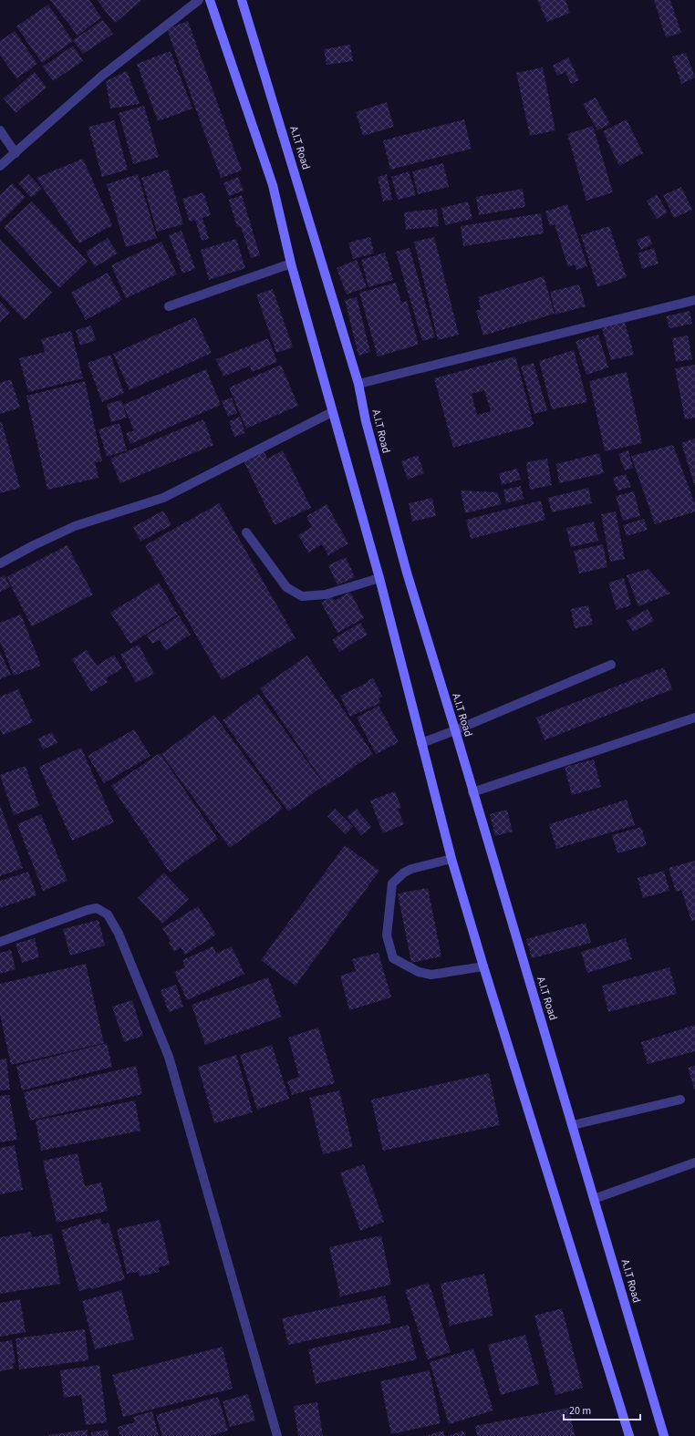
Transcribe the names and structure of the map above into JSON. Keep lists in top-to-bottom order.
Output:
{
  "streets": {
    "street": ["A.I.T Road"]
  },
  "scale_bar": "20 m"
}
